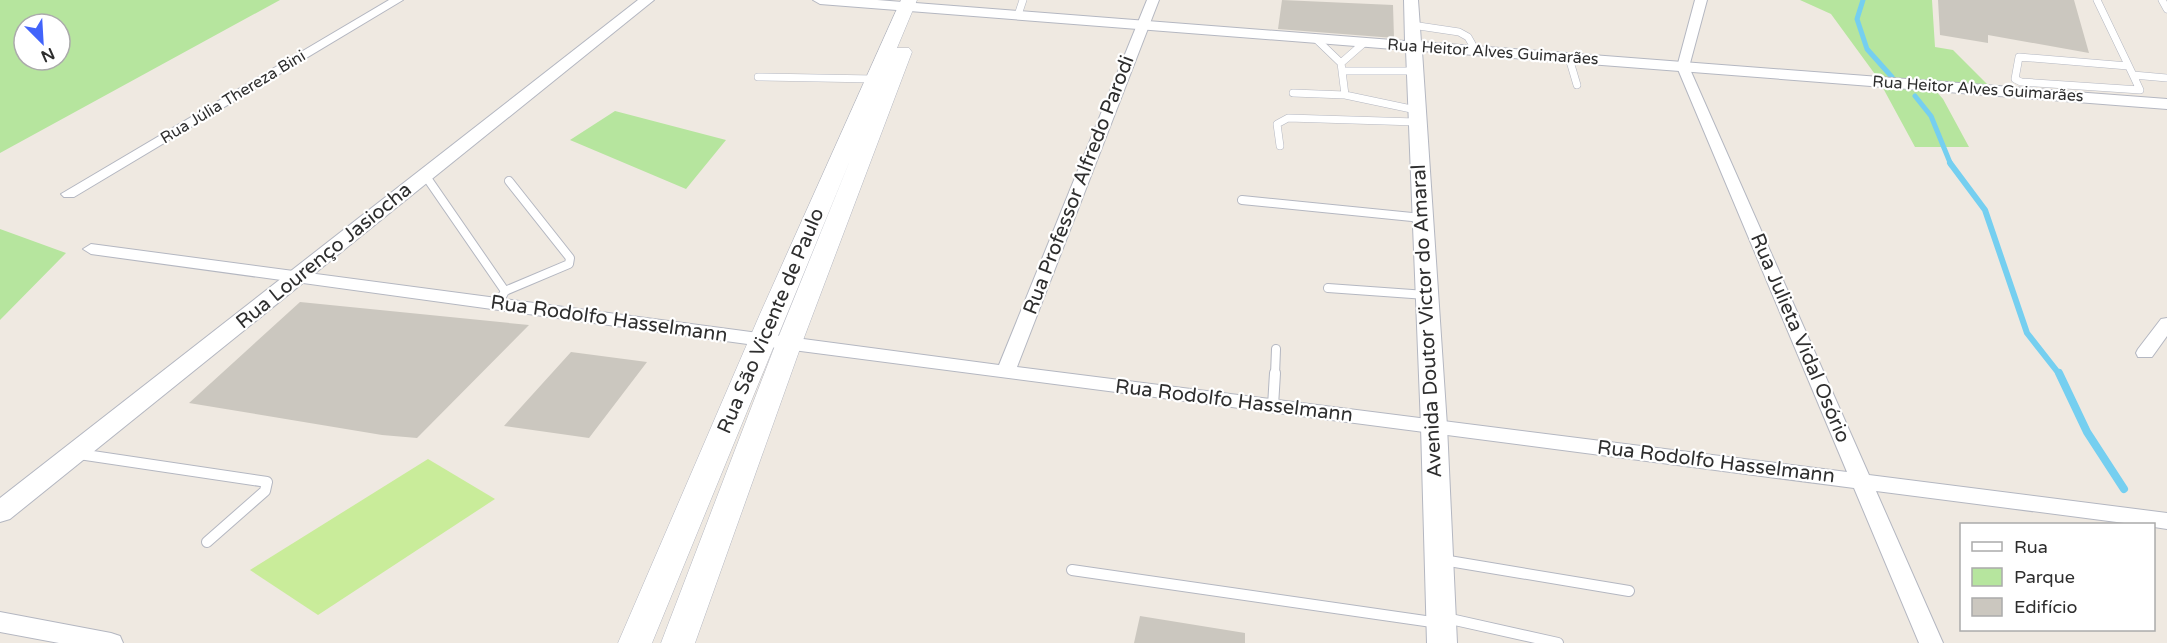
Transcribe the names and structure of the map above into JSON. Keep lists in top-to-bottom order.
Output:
{
  "streets": {
    "main road": ["Rua São Vicente de Paulo"],
    "street": [
      "Rua Heitor Alves Guimarães",
      "Rua Júlia Thereza Bini",
      "Rua Professor Alfredo Parodi",
      "Rua Lourenço Jasiocha",
      "Rua Rodolfo Hasselmann",
      "Avenida Doutor Victor do Amaral",
      "Rua Julieta Vidal Osório"
    ]
  },
  "crossings": [
    ["Rua Heitor Alves Guimarães", "Rua Professor Alfredo Parodi"],
    ["Rua Heitor Alves Guimarães", "Rua São Vicente de Paulo"],
    ["Rua Heitor Alves Guimarães", "Avenida Doutor Victor do Amaral"],
    ["Rua Heitor Alves Guimarães", "Rua Julieta Vidal Osório"],
    ["Rua Professor Alfredo Parodi", "Rua Rodolfo Hasselmann"],
    ["Rua Lourenço Jasiocha", "Rua Rodolfo Hasselmann"],
    ["Rua Rodolfo Hasselmann", "Rua São Vicente de Paulo"],
    ["Rua Rodolfo Hasselmann", "Avenida Doutor Victor do Amaral"],
    ["Rua Rodolfo Hasselmann", "Rua Julieta Vidal Osório"]
  ],
  "legend": ["Rua", "Parque", "Edifício"],
  "north": "bottom right"
}
